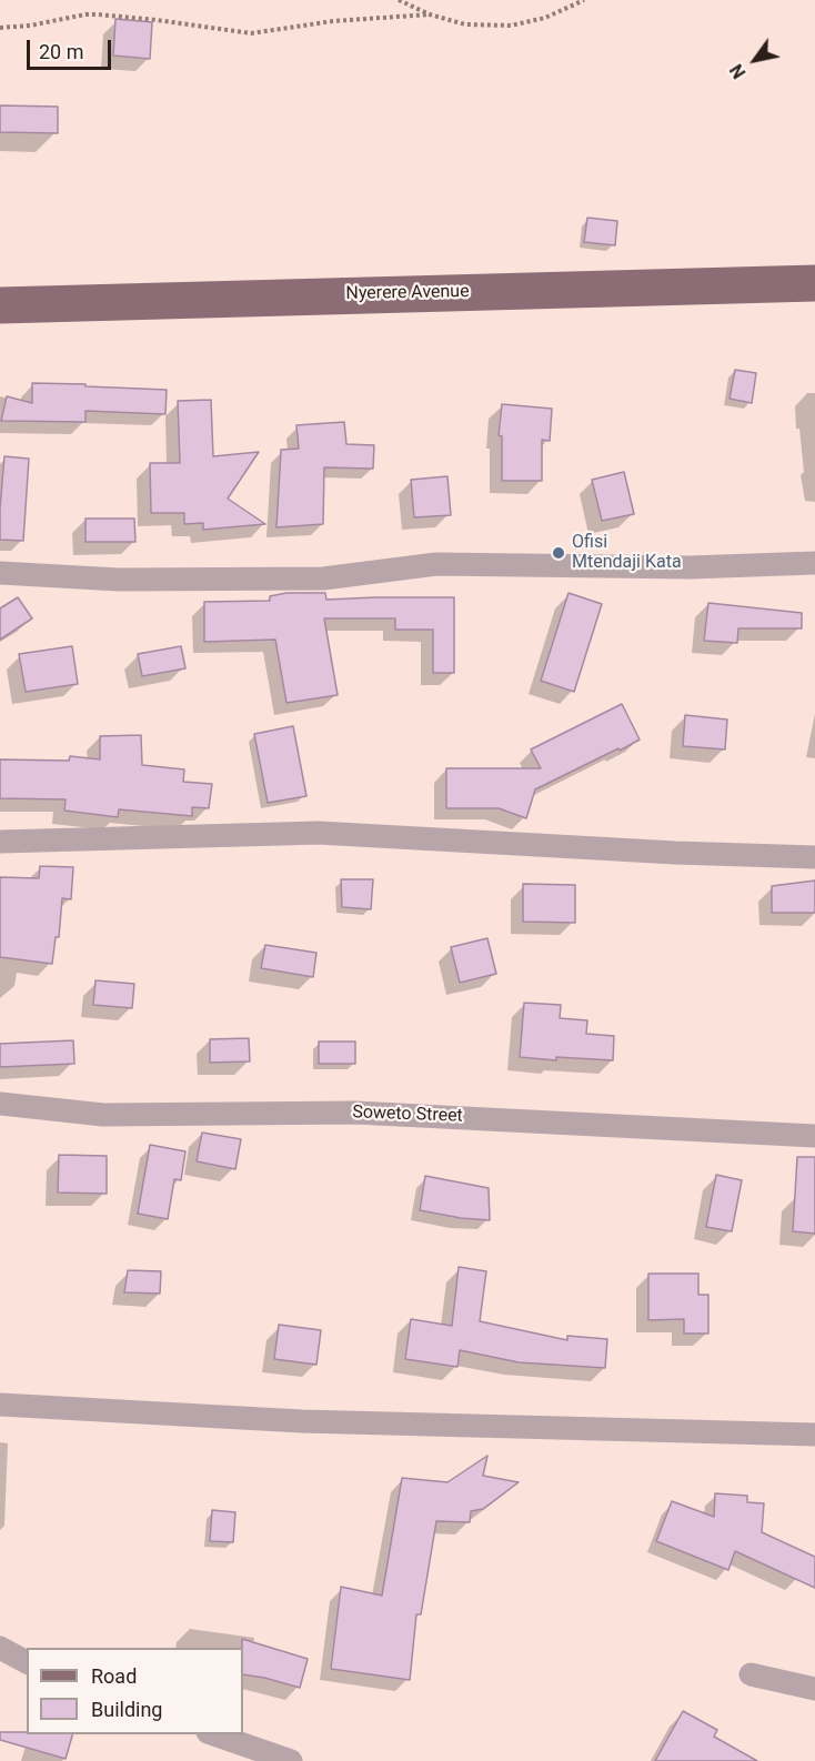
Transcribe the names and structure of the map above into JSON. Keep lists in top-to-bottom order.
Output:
{
  "streets": {
    "main road": ["Nyerere Avenue"],
    "street": ["Soweto Street"]
  },
  "places": ["Ofisi Mtendaji Kata"],
  "legend": ["Road", "Building"],
  "scale_bar": "20 m",
  "north": "bottom left"
}
